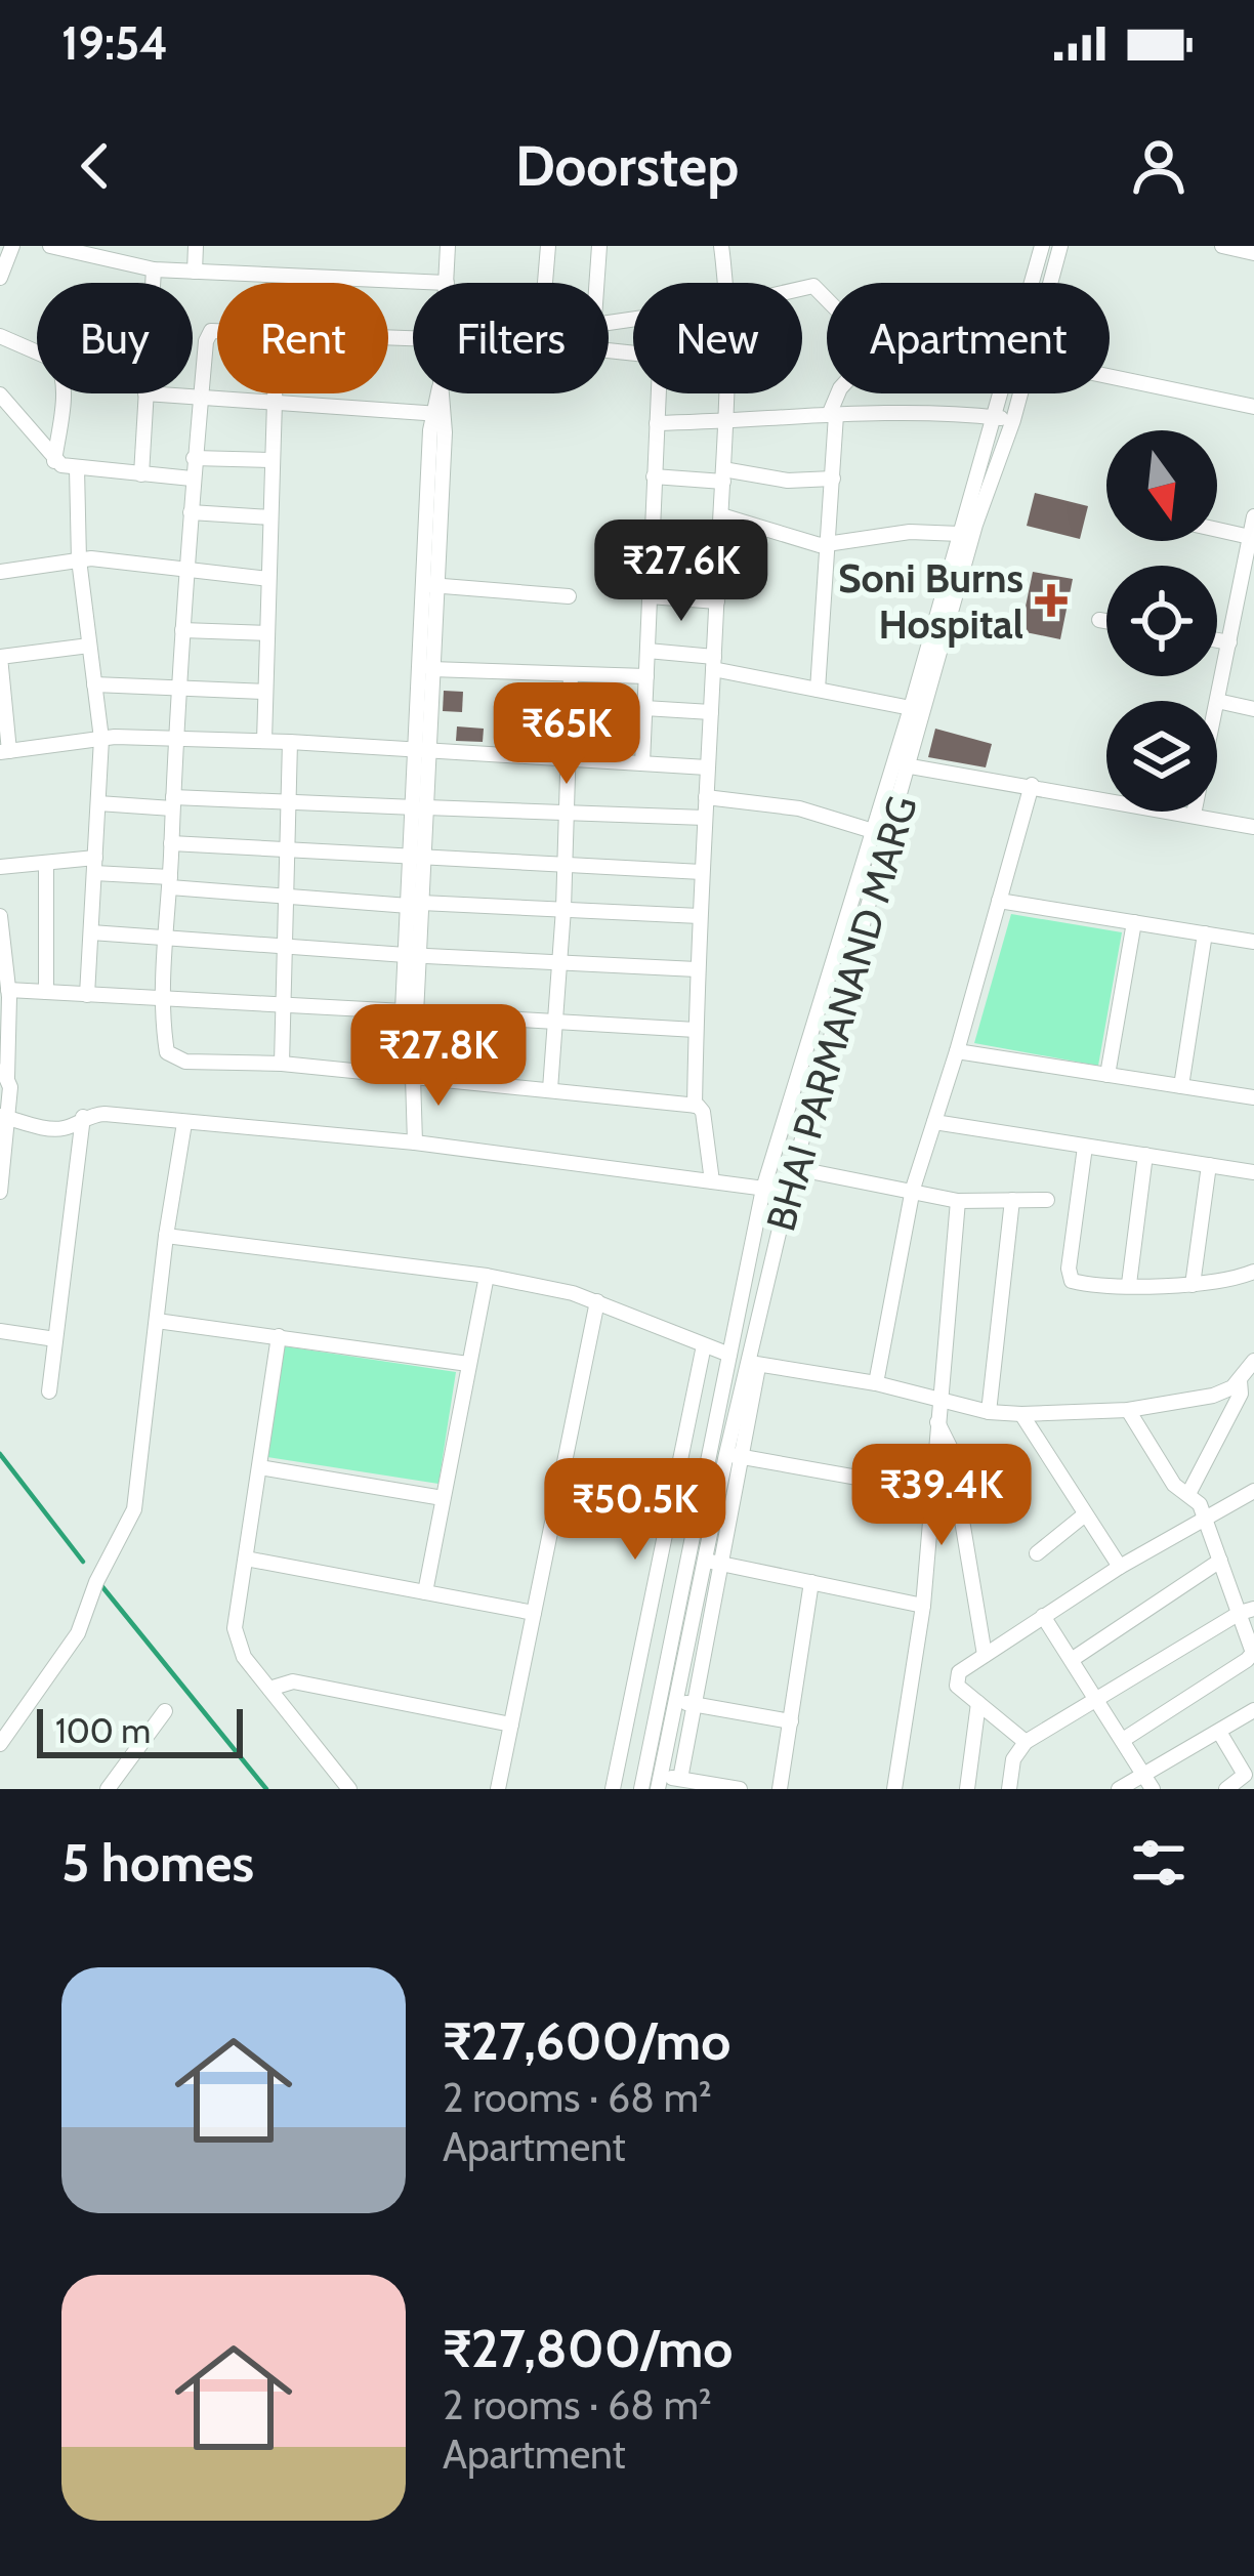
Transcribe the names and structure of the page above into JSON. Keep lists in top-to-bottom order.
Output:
{
  "streets": {
    "street": ["BHAI PARMANAND MARG"]
  },
  "places": {
    "health": ["Soni Burns Hospital"]
  },
  "scale_bar": "100 m",
  "north": "bottom",
  "page": {
    "status": "19:54",
    "header": "Doorstep",
    "chip": [
      "Buy",
      "Rent",
      "Filters",
      "New",
      "Apartment"
    ],
    "price": [
      "₹27.6K",
      "₹65K",
      "₹27.8K",
      "₹39.4K",
      "₹50.5K"
    ],
    "scale": "100 m",
    "heading": "5 homes",
    "list": [
      {
        "name": "₹27,600/mo",
        "note": "2 rooms · 68 m² · Apartment"
      },
      {
        "name": "₹27,800/mo",
        "note": "2 rooms · 68 m² · Apartment"
      }
    ]
  }
}
